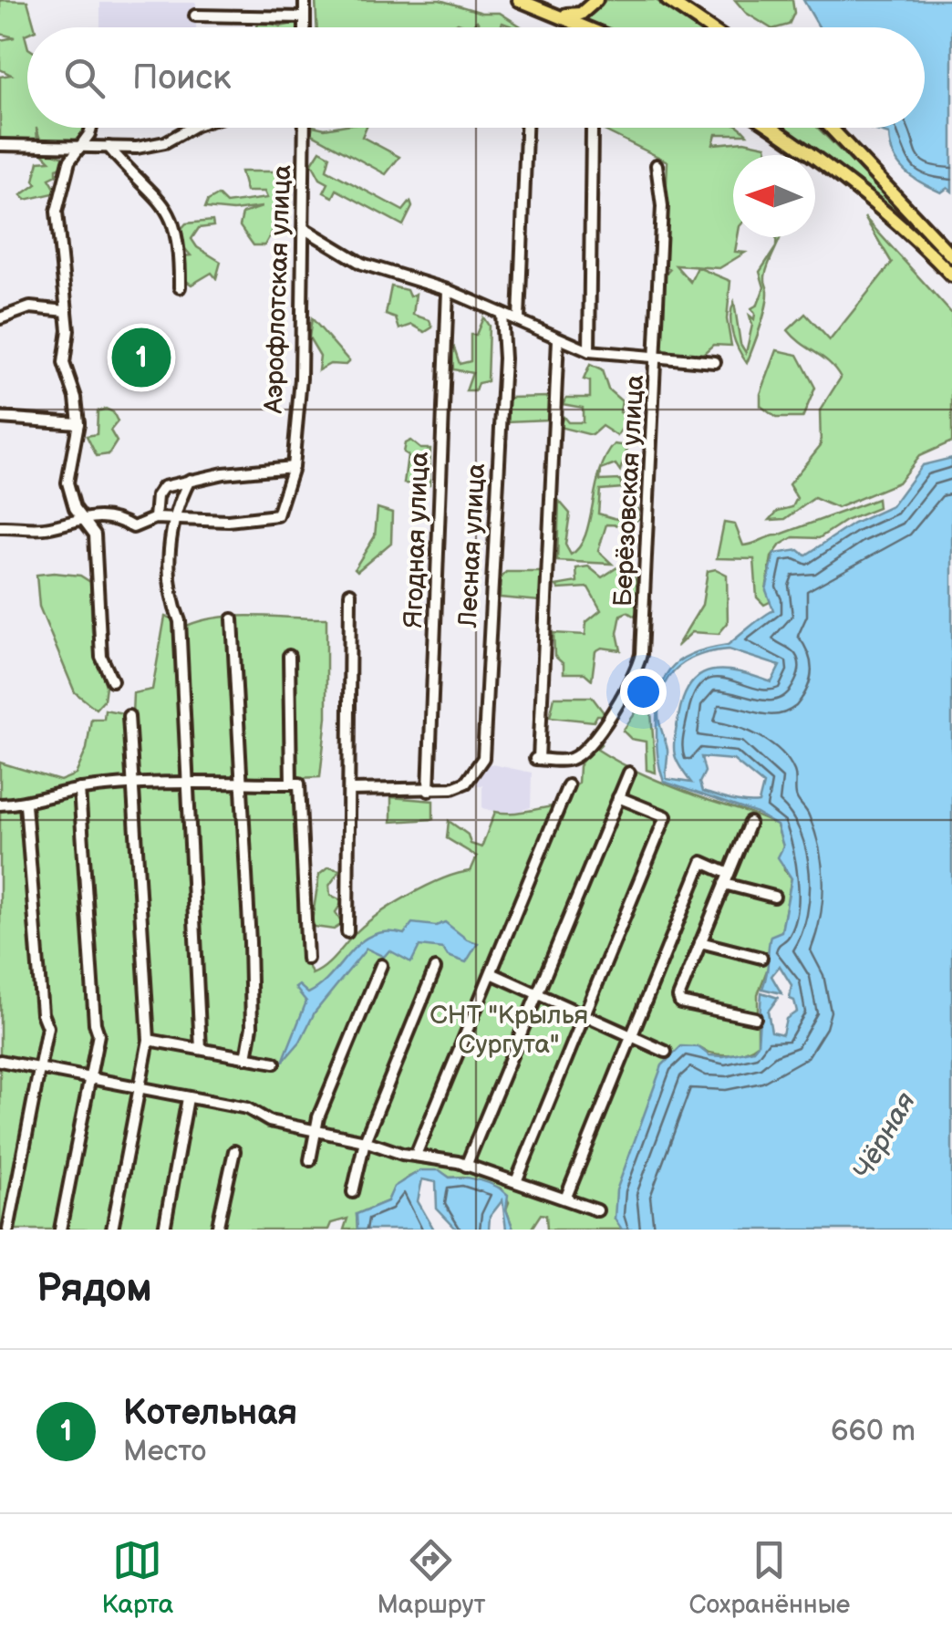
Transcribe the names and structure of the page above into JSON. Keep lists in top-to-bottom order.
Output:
{
  "streets": {
    "street": [
      "Аэрофлотская улица",
      "Берёзовская улица",
      "Ягодная улица",
      "Лесная улица"
    ]
  },
  "crossings": [
    ["Ягодная улица", "Лесная улица"]
  ],
  "water": ["Чёрная"],
  "parks": ["CНТ \"Крылья Сургута\""],
  "north": "left",
  "page": {
    "search": "Поиск",
    "pins": "1",
    "heading": "Рядом",
    "list": [
      {
        "mark": "1",
        "name": "Котельная",
        "note": "Место",
        "value": "660 m"
      }
    ],
    "nav": ["Карта", "Маршрут", "Сохранённые"]
  }
}
